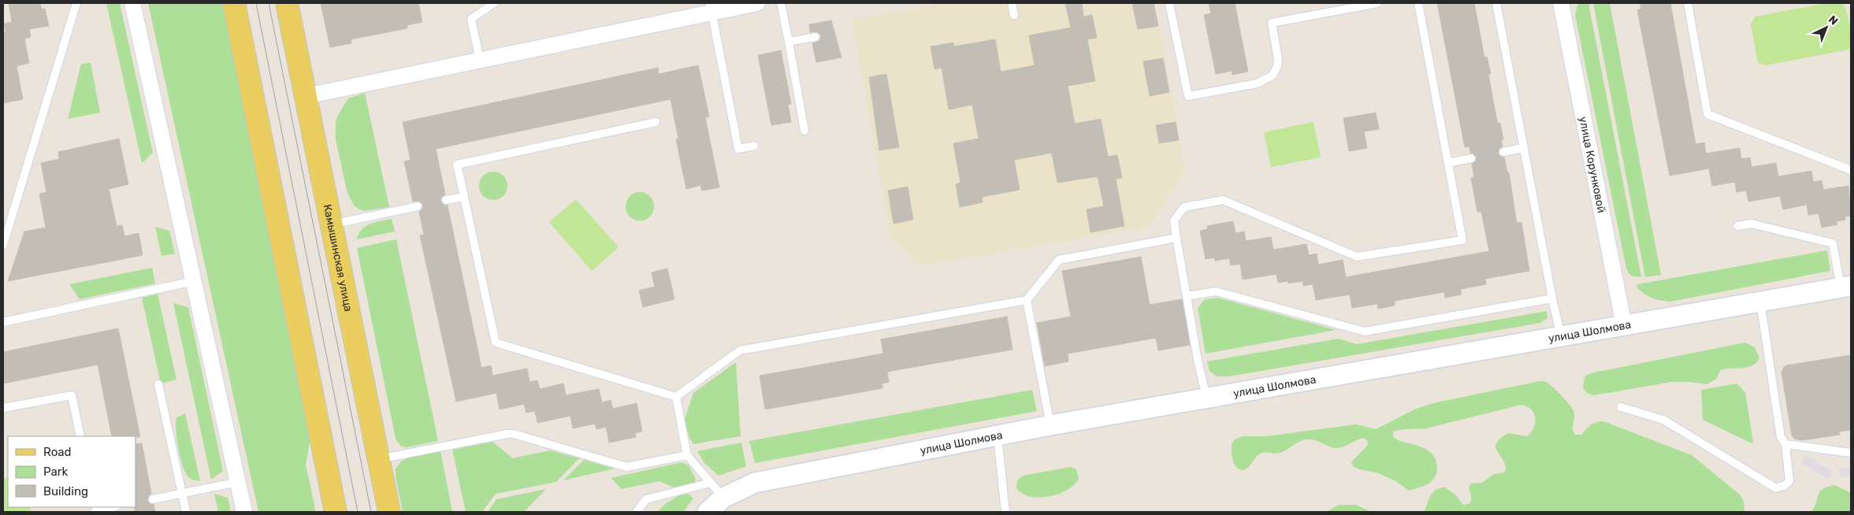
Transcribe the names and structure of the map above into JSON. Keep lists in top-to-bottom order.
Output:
{
  "streets": {
    "main road": ["Камышинская улица"],
    "street": ["улица Корунковой", "улица Шолмова"]
  },
  "crossings": [
    ["улица Корунковой", "улица Шолмова"]
  ],
  "legend": ["Road", "Park", "Building"],
  "north": "top right"
}
